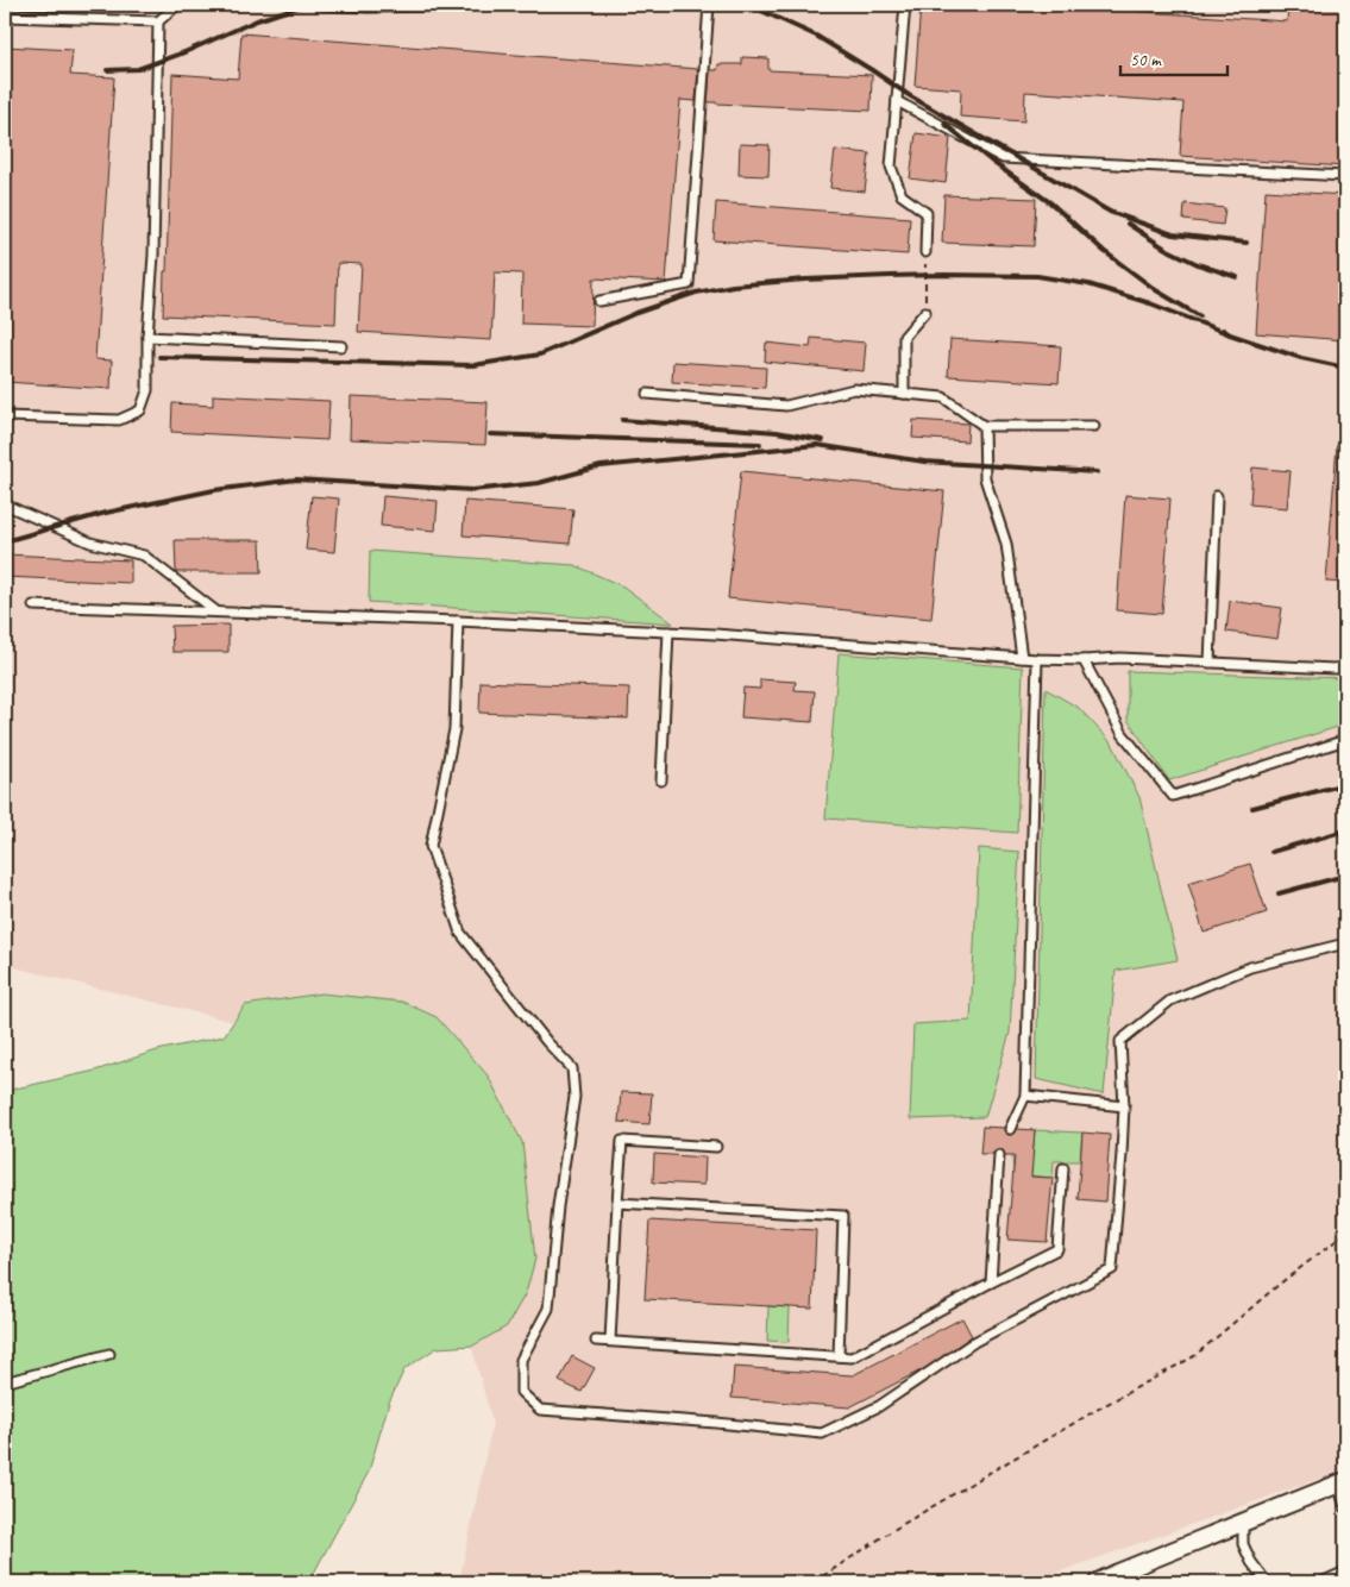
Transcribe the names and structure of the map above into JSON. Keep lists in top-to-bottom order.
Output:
{
  "scale_bar": "50 m"
}
